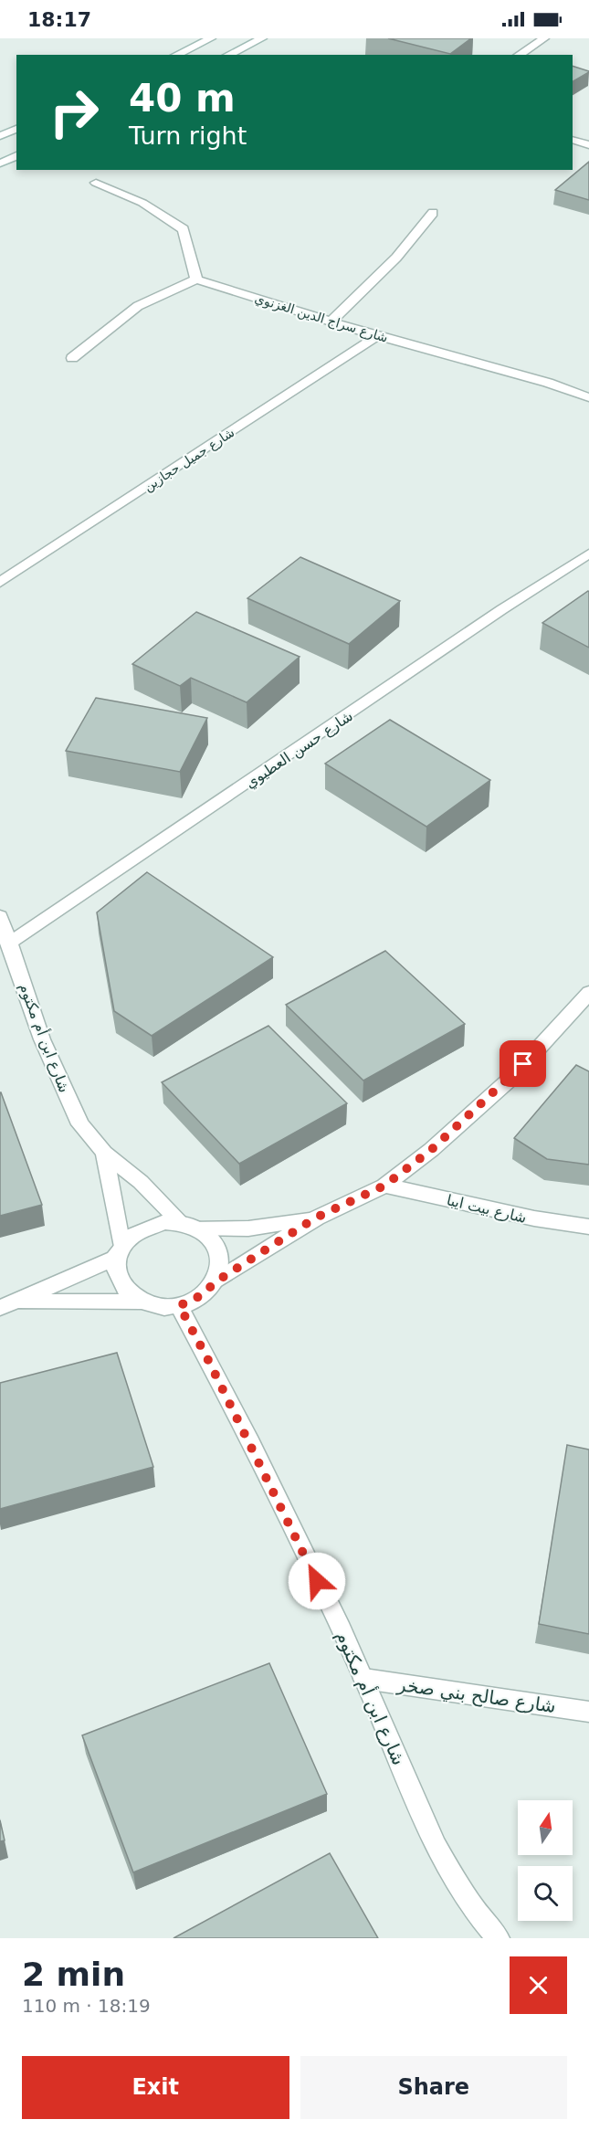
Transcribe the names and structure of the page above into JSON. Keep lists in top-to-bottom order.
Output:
{
  "streets": {
    "street": [
      "شارع سراج الدين الغزنوي",
      "شارع جميل حجازين",
      "شارع حسن العطيوي",
      "شارع ابن أم مكتوم",
      "شارع بيت ايبا",
      "شارع صالح بني صخر"
    ]
  },
  "crossings": [
    ["شارع سراج الدين الغزنوي", "شارع جميل حجازين"],
    ["شارع حسن العطيوي", "شارع ابن أم مكتوم"],
    ["شارع ابن أم مكتوم", "شارع صالح بني صخر"]
  ],
  "north": "top",
  "page": {
    "status": "18:17",
    "turn": ["40 m", "Turn right"],
    "heading": ["2 min", "110 m · 18:19"],
    "buttons": ["Exit", "Share"]
  }
}
